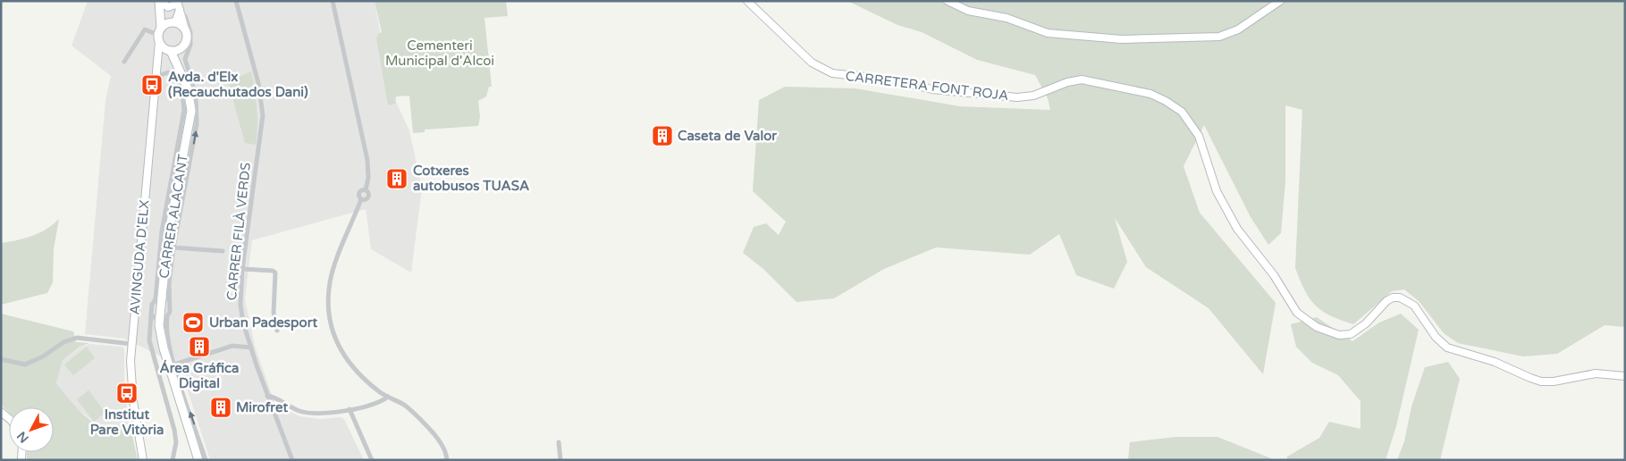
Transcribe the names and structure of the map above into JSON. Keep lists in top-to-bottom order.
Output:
{
  "streets": {
    "main road": ["CARRER ALACANT"],
    "street": ["CARRETERA FONT ROJA", "CARRER FILÀ VERDS", "AVINGUDA D'ELX"]
  },
  "crossings": [
    ["CARRER ALACANT", "CARRER FILÀ VERDS"],
    ["CARRER ALACANT", "AVINGUDA D'ELX"]
  ],
  "parks": ["Cementeri Municipal d'Alcoi"],
  "places": {
    "bus stop": ["Avda. d'Elx (Recauchutados Dani)", "Institut Pare Vitòria"],
    "building": [
      "Caseta de Valor",
      "Cotxeres autobusos TUASA",
      "Área Gráfica Digital",
      "Mirofret"
    ],
    "sports": ["Urban Padesport"]
  },
  "north": "bottom left"
}
